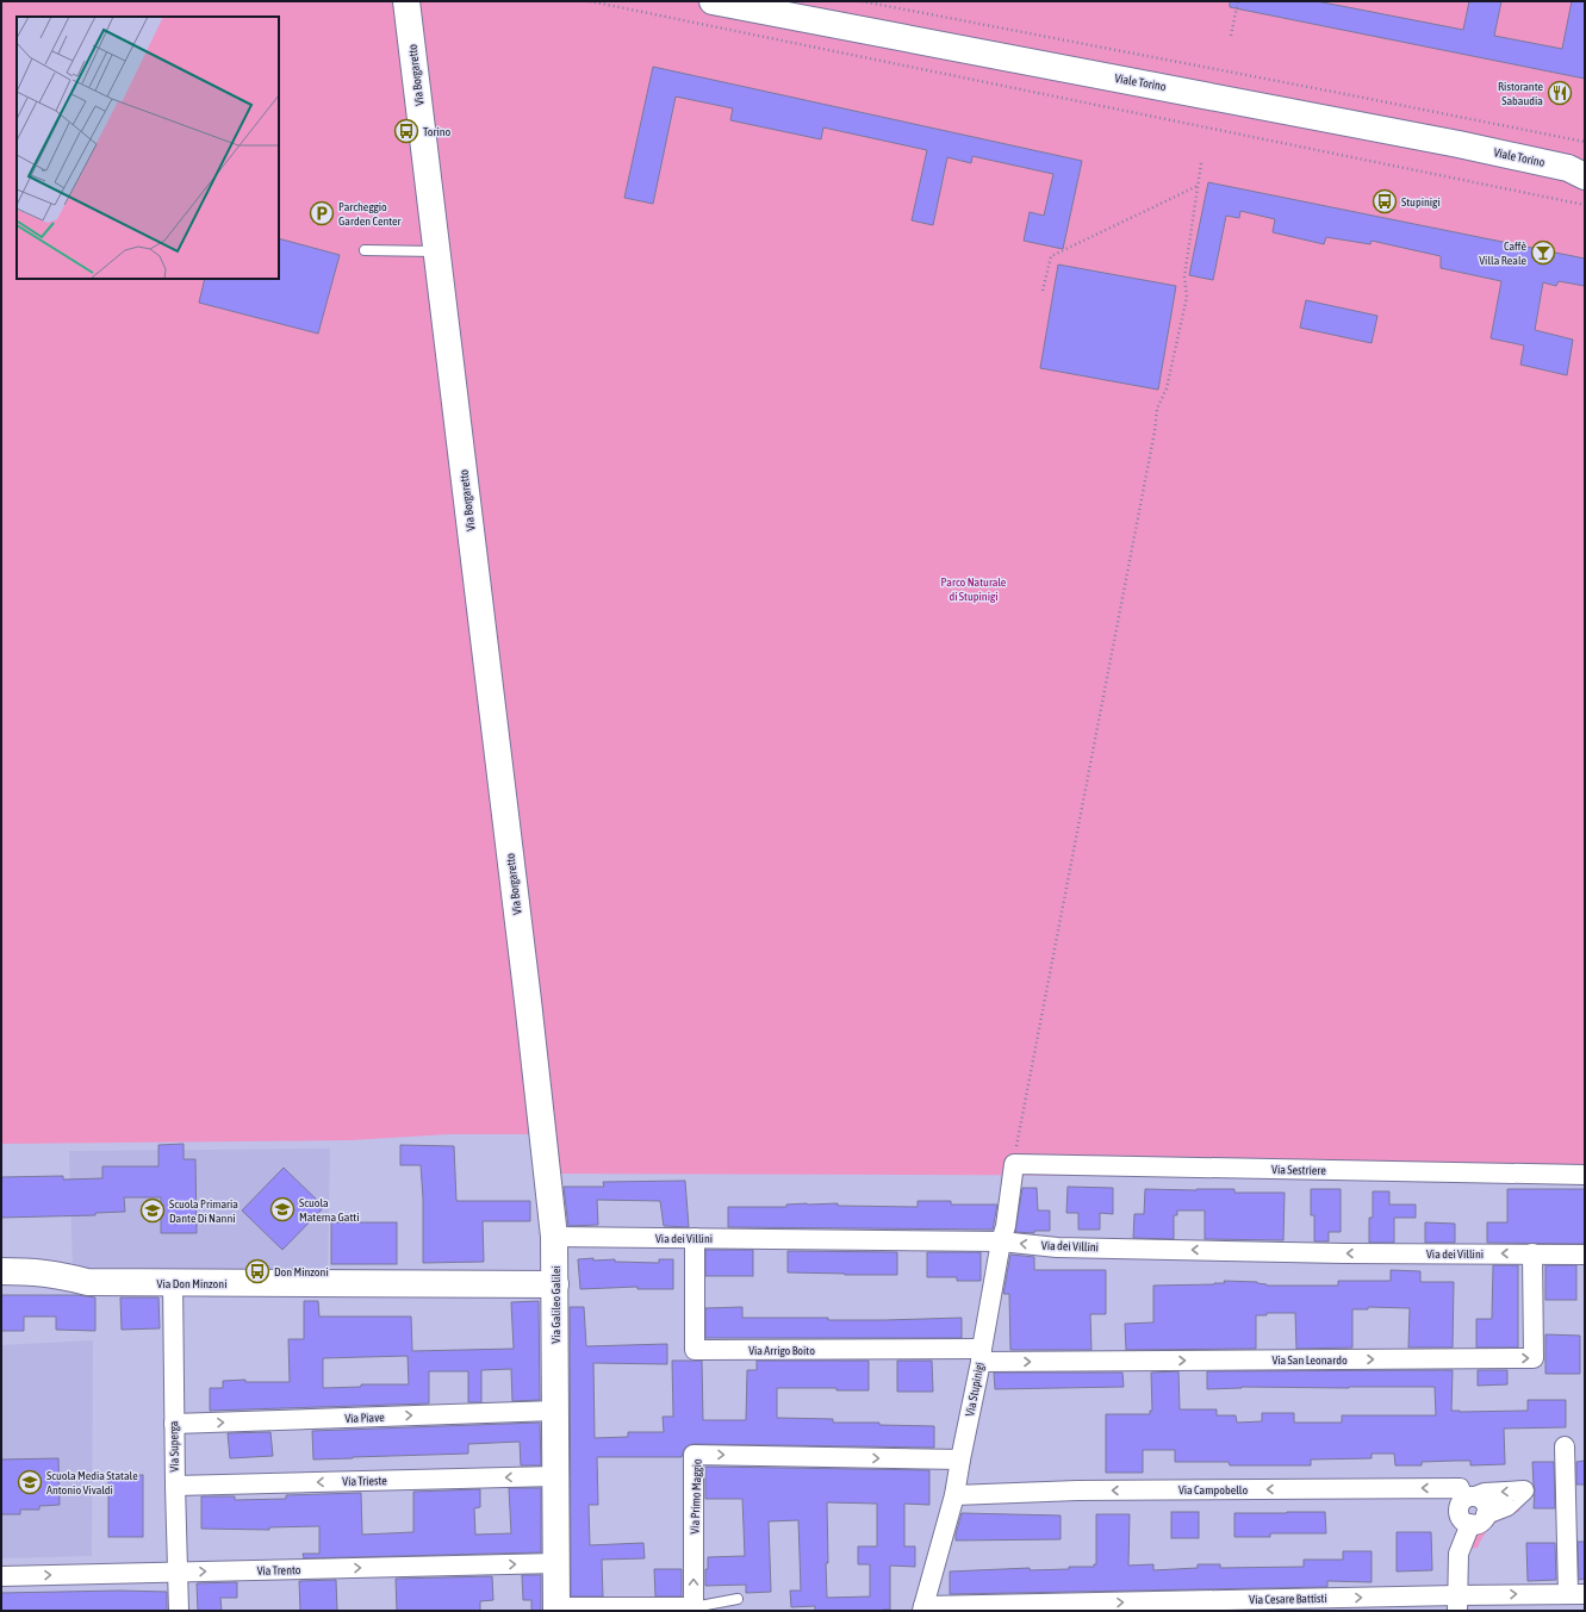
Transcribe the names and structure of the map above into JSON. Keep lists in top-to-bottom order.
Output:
{
  "streets": {
    "street": [
      "Via Borgaretto",
      "Viale Torino",
      "Via Sestriere",
      "Via dei Villini",
      "Via Don Minzoni",
      "Via Galileo Galilei",
      "Via Arrigo Boito",
      "Via San Leonardo",
      "Via Stupinigi",
      "Via Piave",
      "Via Superga",
      "Via Trieste",
      "Via Campobello",
      "Via Primo Maggio",
      "Via Trento",
      "Via Cesare Battisti"
    ]
  },
  "crossings": [
    ["Via Borgaretto", "Via Galileo Galilei"],
    ["Via Sestriere", "Via Stupinigi"],
    ["Via dei Villini", "Via Galileo Galilei"],
    ["Via dei Villini", "Via Arrigo Boito"],
    ["Via dei Villini", "Via San Leonardo"],
    ["Via dei Villini", "Via Stupinigi"],
    ["Via Don Minzoni", "Via Galileo Galilei"],
    ["Via Don Minzoni", "Via Superga"],
    ["Via Galileo Galilei", "Via Piave"],
    ["Via Galileo Galilei", "Via Trieste"],
    ["Via Galileo Galilei", "Via Trento"],
    ["Via Arrigo Boito", "Via San Leonardo"],
    ["Via Arrigo Boito", "Via Stupinigi"],
    ["Via San Leonardo", "Via Stupinigi"],
    ["Via Stupinigi", "Via Campobello"],
    ["Via Stupinigi", "Via Primo Maggio"],
    ["Via Stupinigi", "Via Cesare Battisti"],
    ["Via Piave", "Via Superga"],
    ["Via Superga", "Via Trieste"],
    ["Via Superga", "Via Trento"]
  ],
  "one_way": [
    "Via dei Villini",
    "Via San Leonardo",
    "Via Piave",
    "Via Trieste",
    "Via Campobello",
    "Via Trento",
    "Via Cesare Battisti"
  ],
  "parks": ["Parco Naturale di Stupinigi"],
  "places": {
    "restaurant": ["Ristorante Sabaudia"],
    "bus stop": ["Torino", "Stupinigi", "Don Minzoni"],
    "parking": ["Parcheggio Garden Center"],
    "bar": ["Caffè Villa Reale"],
    "school or university": ["Scuola Materna Gatti", "Scuola Primaria Dante Di Nanni", "Scuola Media Statale Antonio Vivaldi"]
  }
}
